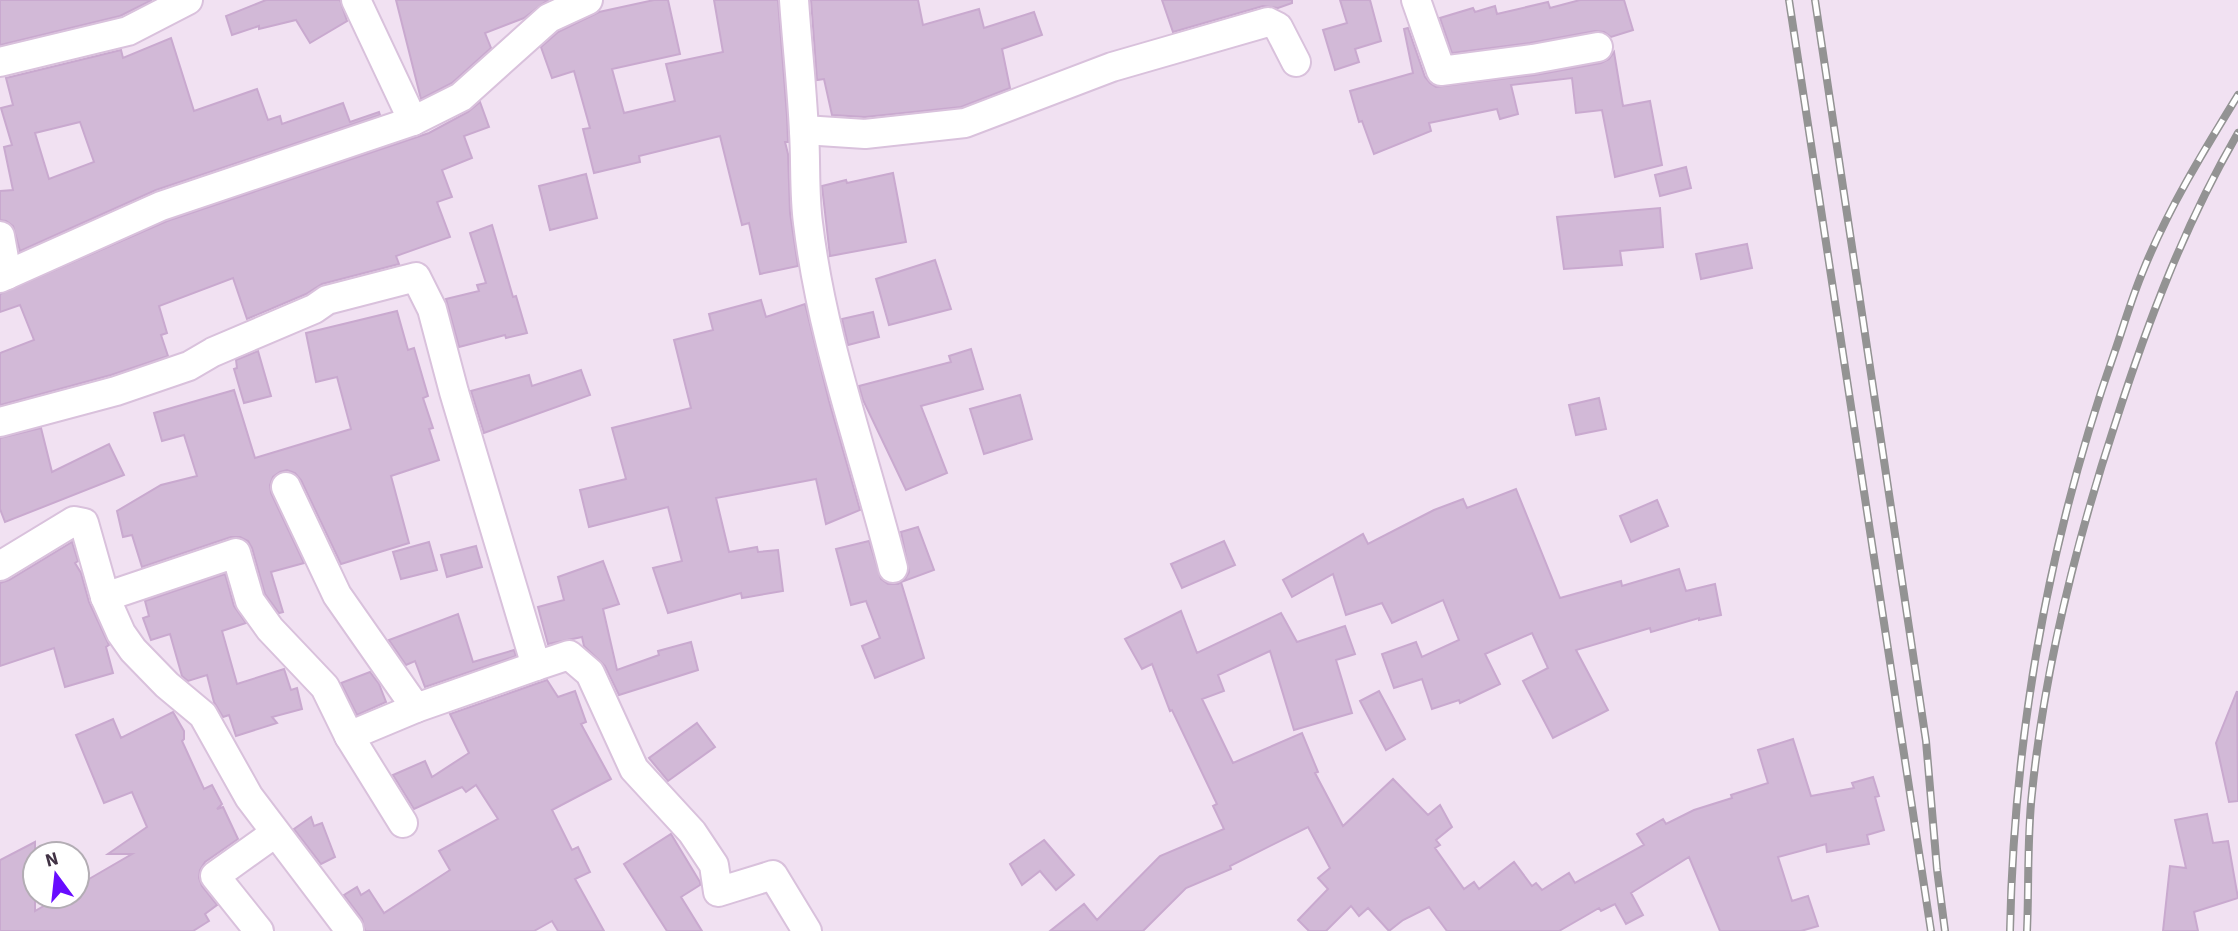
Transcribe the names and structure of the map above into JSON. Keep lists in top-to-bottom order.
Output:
{
  "north": "top"
}
